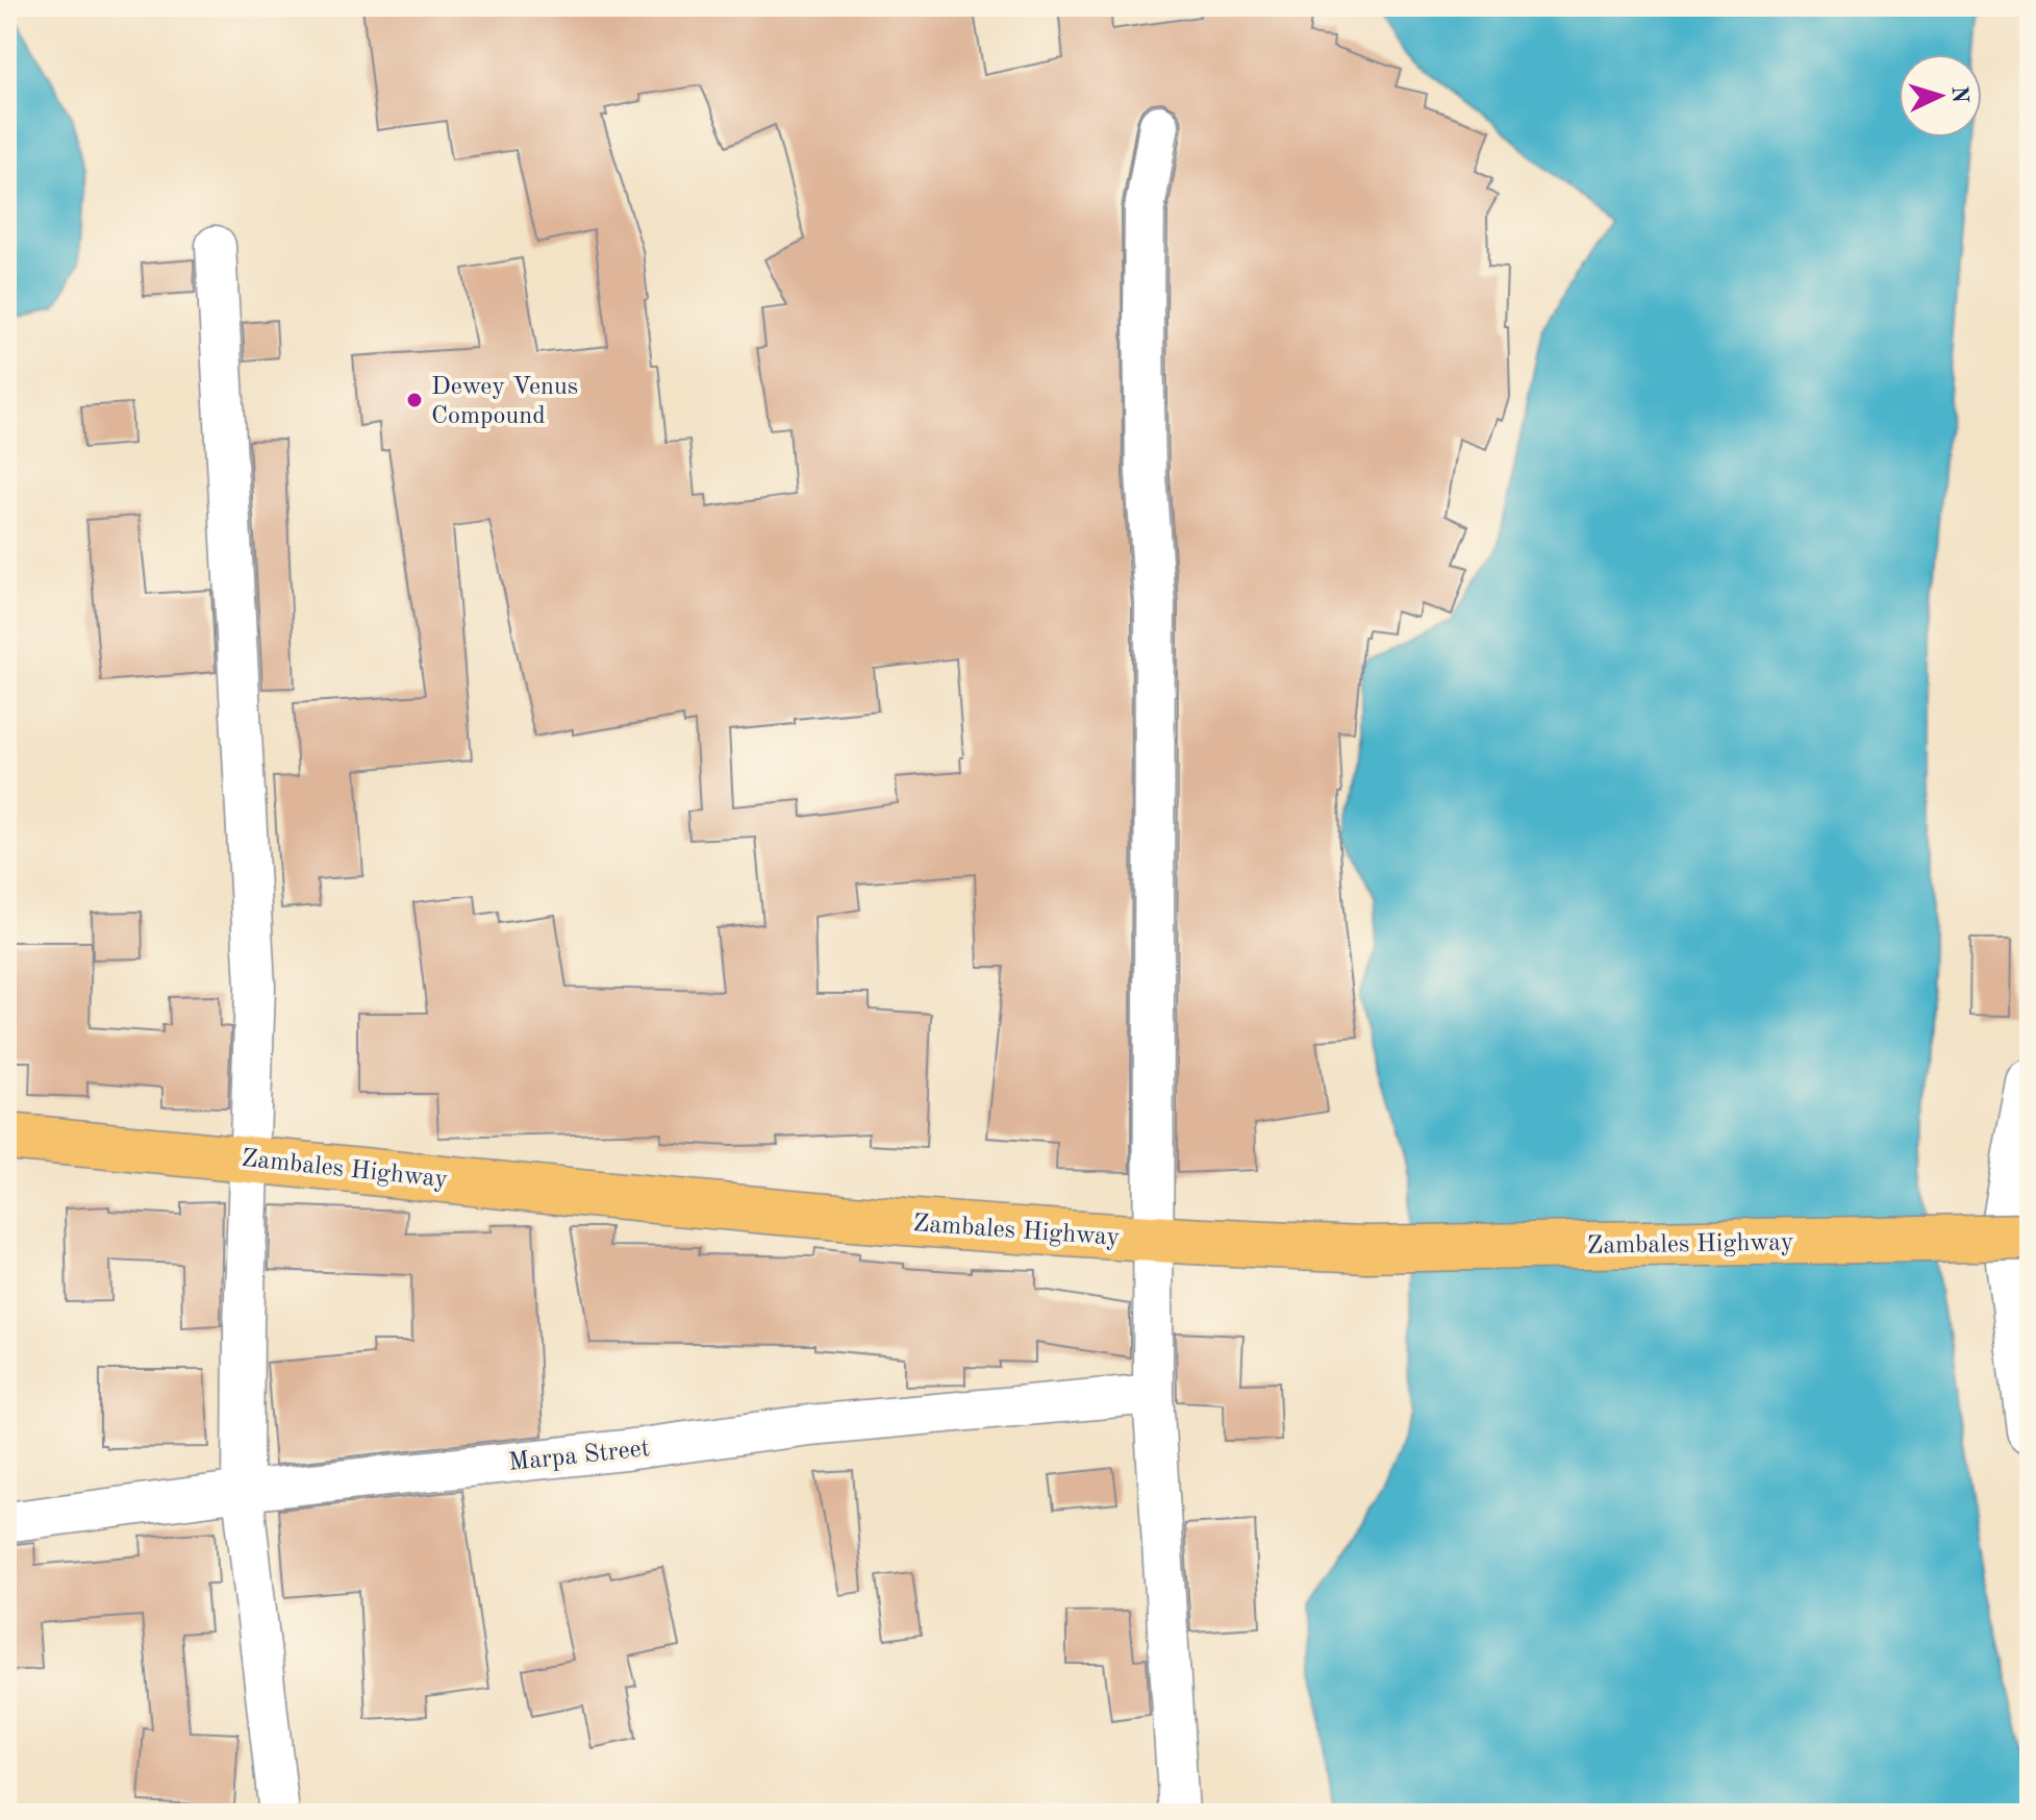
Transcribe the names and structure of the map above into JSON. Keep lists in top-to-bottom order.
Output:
{
  "streets": {
    "main road": ["Zambales Highway"],
    "street": ["Marpa Street"]
  },
  "places": ["Dewey Venus Compound"],
  "north": "right"
}
